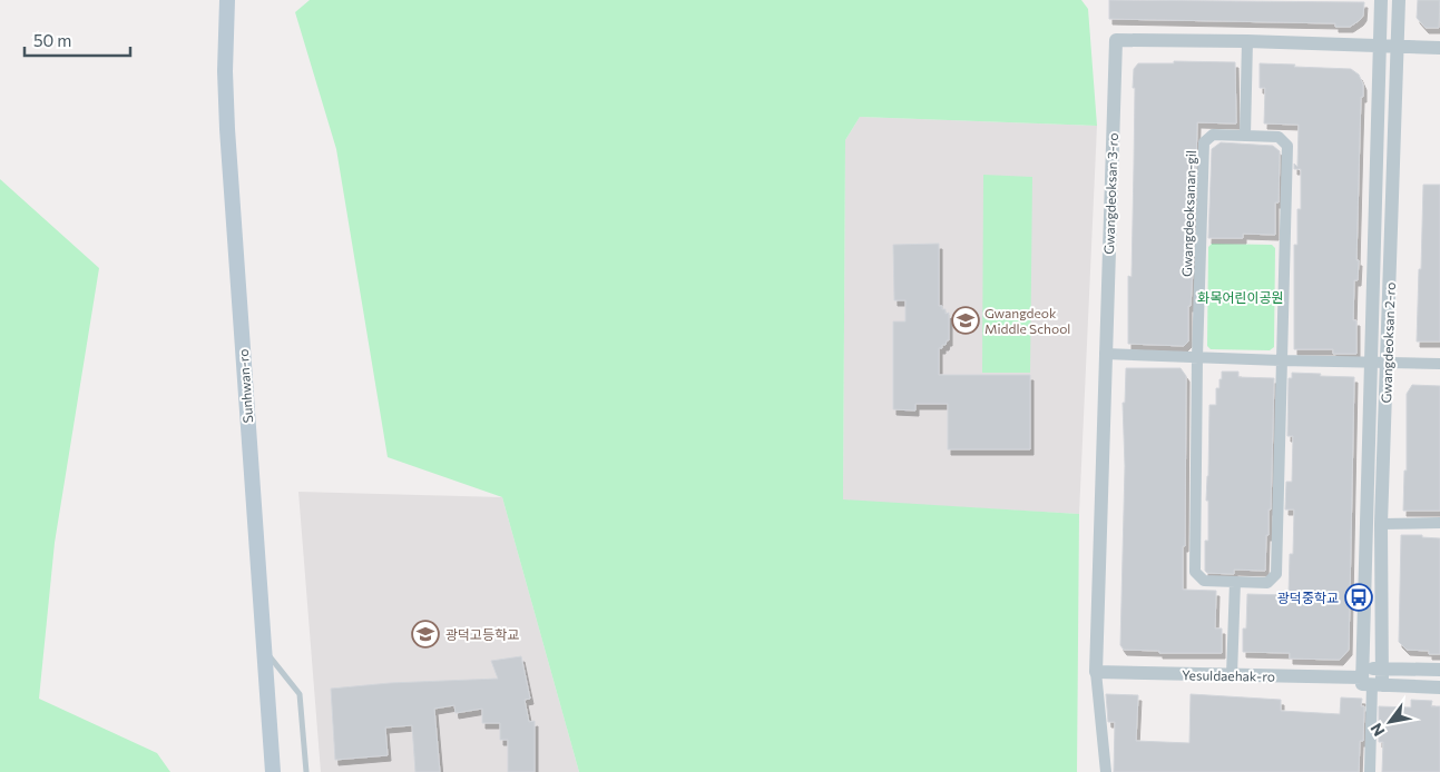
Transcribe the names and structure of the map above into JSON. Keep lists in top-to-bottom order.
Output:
{
  "streets": {
    "main road": ["Sunhwan-ro"],
    "street": [
      "Gwangdeoksan 3-ro",
      "Gwangdeoksanan-gil",
      "Gwangdeoksan 2-ro",
      "Yesuldaehak-ro"
    ]
  },
  "crossings": [
    ["Gwangdeoksan 3-ro", "Gwangdeoksan 2-ro"],
    ["Gwangdeoksan 3-ro", "Yesuldaehak-ro"],
    ["Gwangdeoksan 2-ro", "Yesuldaehak-ro"]
  ],
  "parks": ["화목어린이공원"],
  "places": {
    "school or university": ["Gwangdeok Middle School", "광덕고등학교"],
    "bus stop": ["광덕중학교"]
  },
  "scale_bar": "50 m",
  "north": "bottom left"
}
